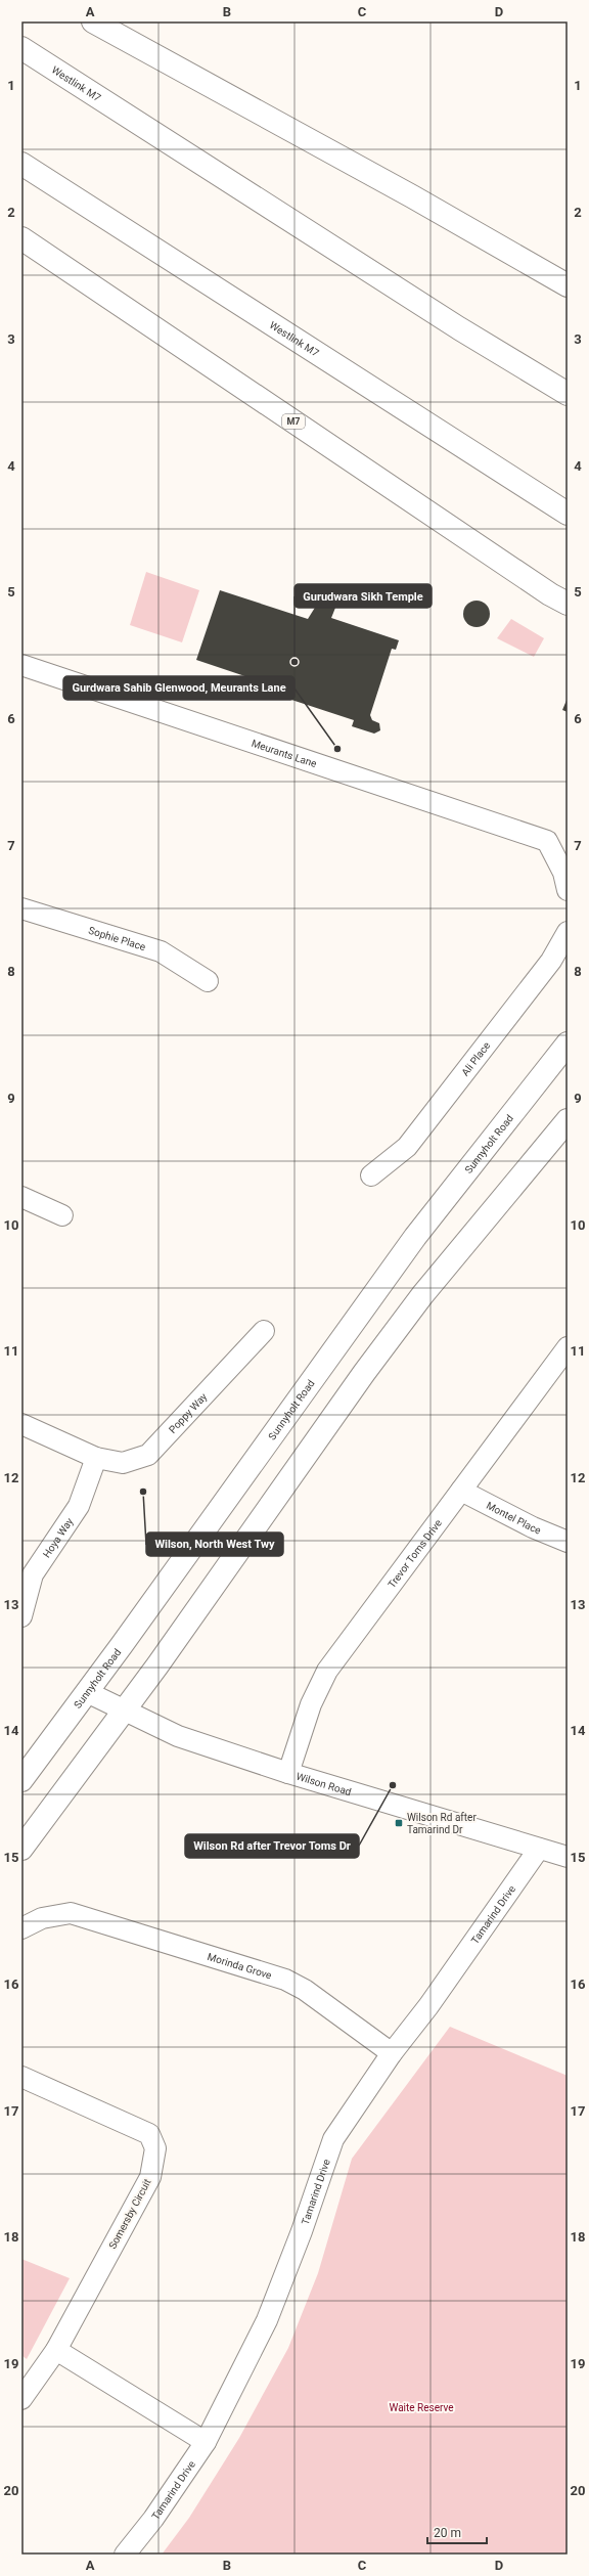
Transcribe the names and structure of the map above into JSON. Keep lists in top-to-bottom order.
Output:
{
  "streets": {
    "main road": ["Westlink M7", "M7", "Sunnyholt Road"],
    "street": [
      "Meurants Lane",
      "Sophie Place",
      "Ali Place",
      "Poppy Way",
      "Montel Place",
      "Hoya Way",
      "Trevor Toms Drive",
      "Wilson Road",
      "Tamarind Drive",
      "Morinda Grove",
      "Somersby Circuit"
    ]
  },
  "crossings": [
    ["Sunnyholt Road", "Wilson Road"],
    ["Poppy Way", "Hoya Way"],
    ["Montel Place", "Trevor Toms Drive"],
    ["Trevor Toms Drive", "Wilson Road"],
    ["Wilson Road", "Tamarind Drive"],
    ["Tamarind Drive", "Morinda Grove"]
  ],
  "parks": ["Waite Reserve"],
  "places": {
    "other": [
      "Gurudwara Sikh Temple",
      "Gurdwara Sahib Glenwood, Meurants Lane",
      "Wilson, North West Twy",
      "Wilson Rd after Trevor Toms Dr"
    ],
    "transit": ["Wilson Rd after Tamarind Dr"]
  },
  "scale_bar": "20 m",
  "grid": {
    "columns": [
      "A",
      "B",
      "C",
      "D"
    ],
    "rows": [
      "1",
      "2",
      "3",
      "4",
      "5",
      "6",
      "7",
      "8",
      "9",
      "10",
      "11",
      "12",
      "13",
      "14",
      "15",
      "16",
      "17",
      "18",
      "19",
      "20"
    ]
  }
}
